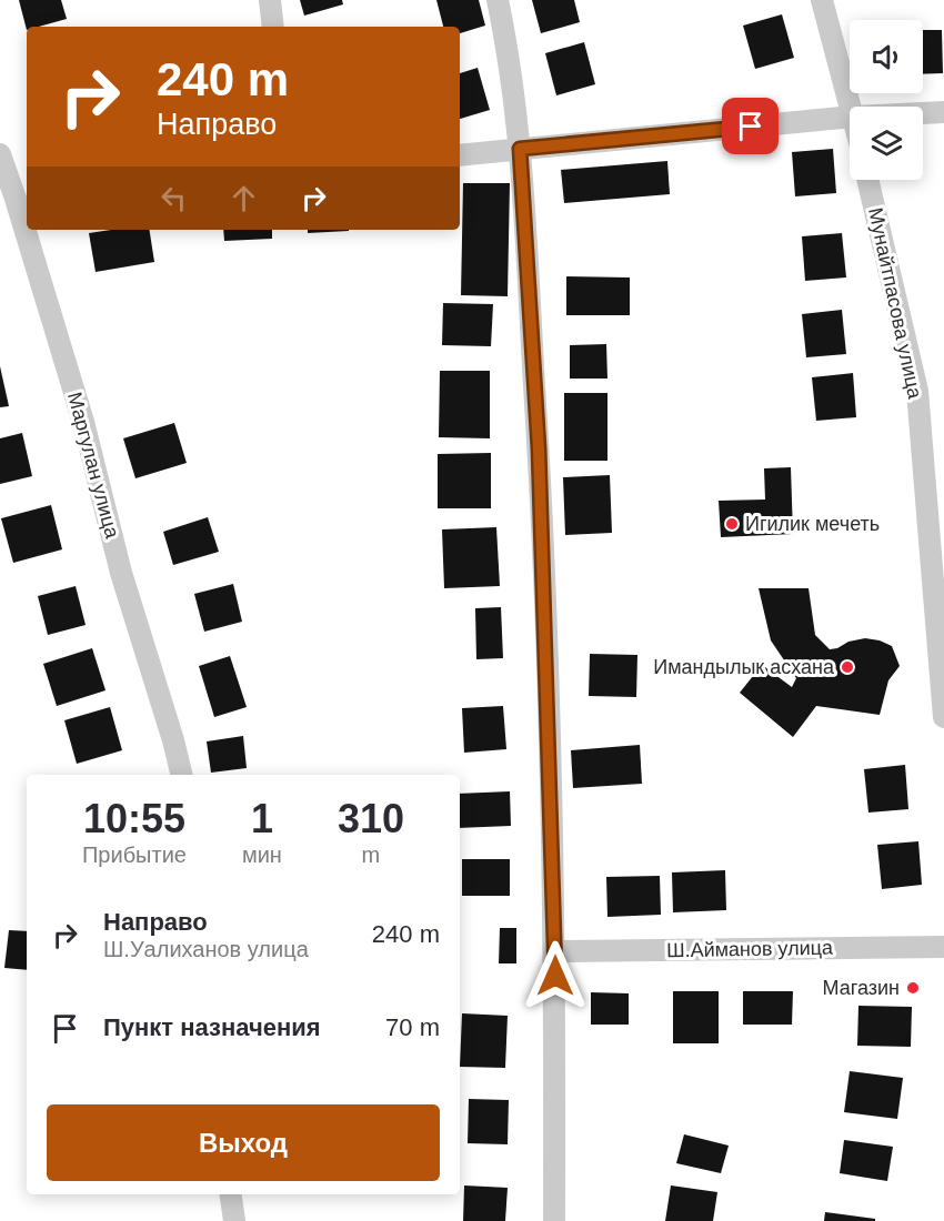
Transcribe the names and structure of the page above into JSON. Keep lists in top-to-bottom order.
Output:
{
  "streets": {
    "street": ["Мунайтпасова улица", "Маргулан улица", "Ш.Айманов улица"]
  },
  "places": ["Игилик мечеть", "Имандылык асхана", "Магазин"],
  "page": {
    "turn": ["240 m", "Направо"],
    "eta": [
      "10:55",
      "Прибытие",
      "1",
      "мин",
      "310",
      "m"
    ],
    "list": [
      {
        "name": "Направо",
        "note": "Ш.Уалиханов улица",
        "value": "240 m"
      },
      {
        "name": "Пункт назначения",
        "value": "70 m"
      }
    ],
    "buttons": "Выход"
  }
}
